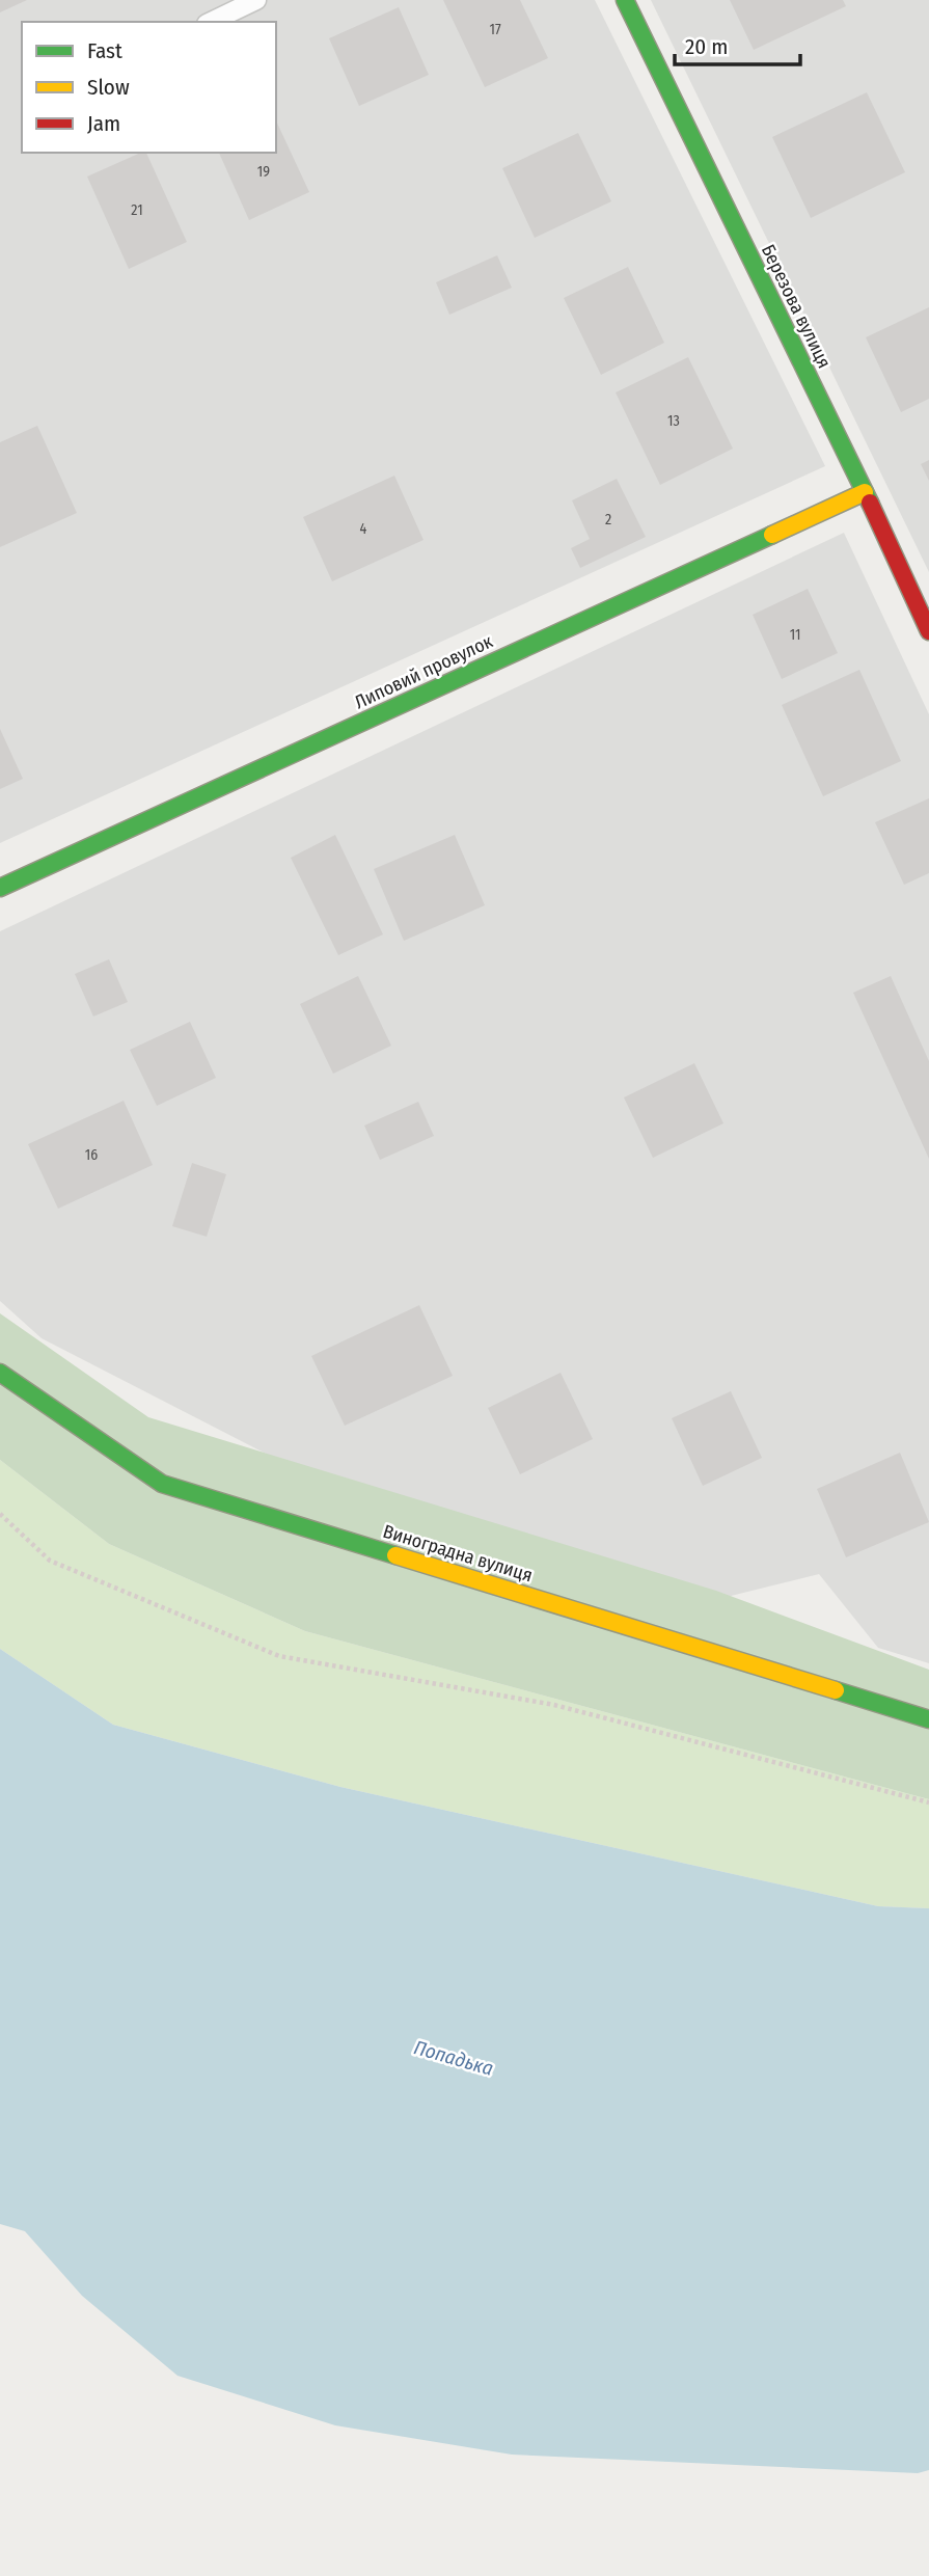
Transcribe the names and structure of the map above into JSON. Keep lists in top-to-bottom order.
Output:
{
  "streets": {
    "street": ["Березова вулиця", "Липовий провулок", "Виноградна вулиця"]
  },
  "crossings": [
    ["Березова вулиця", "Липовий провулок"]
  ],
  "water": ["Попадька"],
  "house_numbers": [
    "17",
    "19",
    "21",
    "13",
    "2",
    "4",
    "11",
    "16"
  ],
  "legend": ["Fast", "Slow", "Jam"],
  "scale_bar": "20 m"
}
